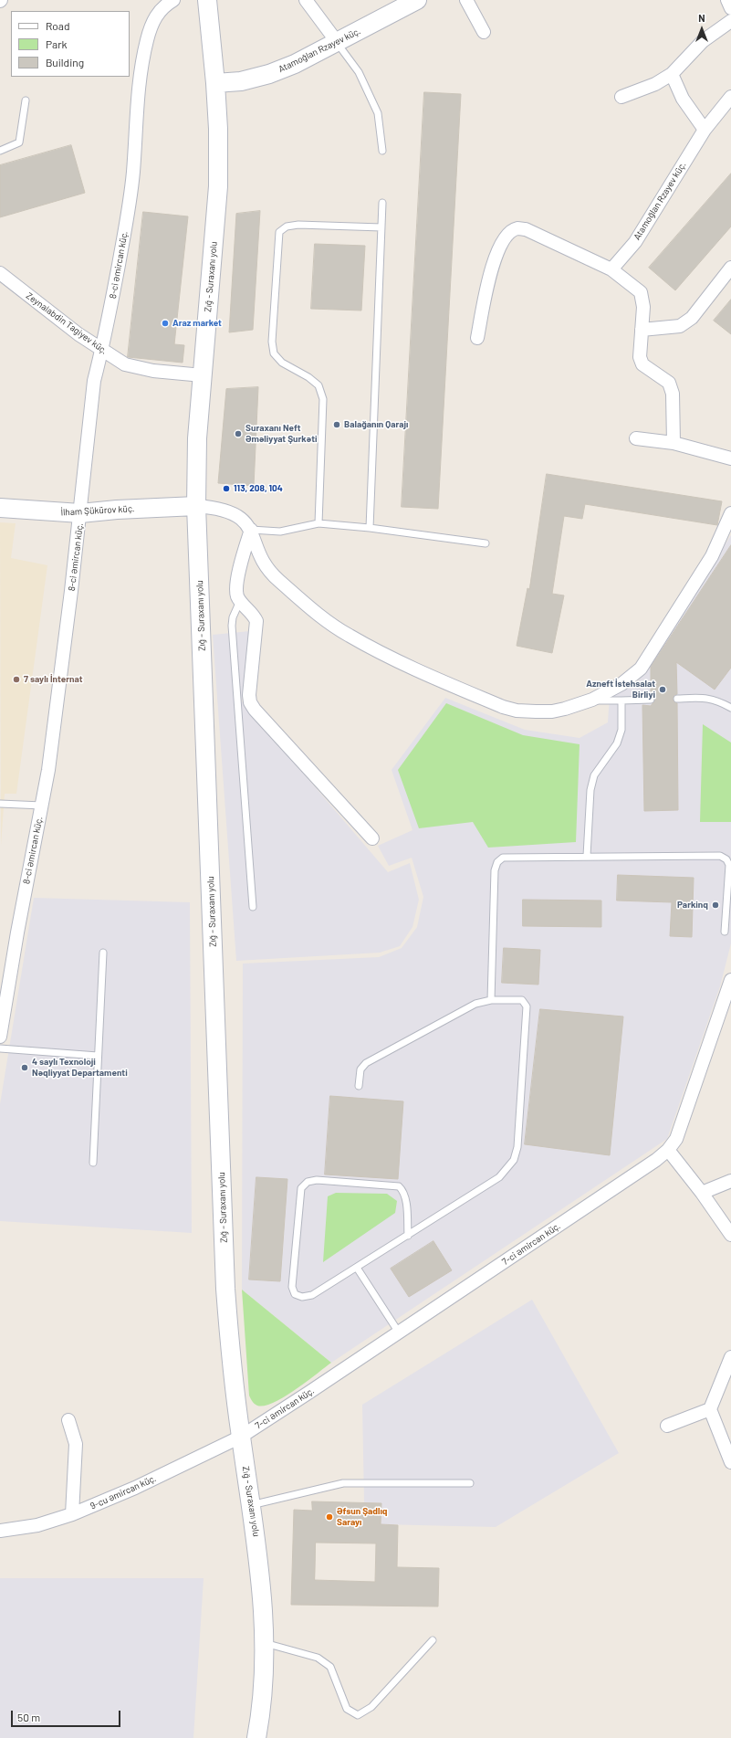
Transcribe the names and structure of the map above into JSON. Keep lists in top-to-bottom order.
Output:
{
  "streets": {
    "main road": ["Atamoğlan Rzayev küç.", "Zığ - Suraxanı yolu", "İlham Şükürov küç."],
    "street": [
      "8-ci Əmircan küç.",
      "Zeynalabdin Tagiyev küç.",
      "7-ci Əmircan küç.",
      "9-cu Əmircan küç."
    ]
  },
  "crossings": [
    ["Atamoğlan Rzayev küç.", "Zığ - Suraxanı yolu"],
    ["8-ci Əmircan küç.", "Zeynalabdin Tagiyev küç."],
    ["8-ci Əmircan küç.", "İlham Şükürov küç."],
    ["Zığ - Suraxanı yolu", "Zeynalabdin Tagiyev küç."],
    ["Zığ - Suraxanı yolu", "İlham Şükürov küç."],
    ["Zığ - Suraxanı yolu", "7-ci Əmircan küç."],
    ["Zığ - Suraxanı yolu", "9-cu Əmircan küç."],
    ["7-ci Əmircan küç.", "9-cu Əmircan küç."]
  ],
  "places": [
    "Araz market",
    "Balağanın Qarajı",
    "Suraxanı Neft Əməliyyat Şurkəti",
    "113, 208, 104",
    "7 saylı İnternat",
    "Azneft İstehsalat Birliyi",
    "Parkinq",
    "4 saylı Texnoloji Nəqliyyat Departamenti",
    "Əfsun Şadlıq Sarayı"
  ],
  "legend": ["Road", "Park", "Building"],
  "scale_bar": "50 m",
  "north": "top"
}
